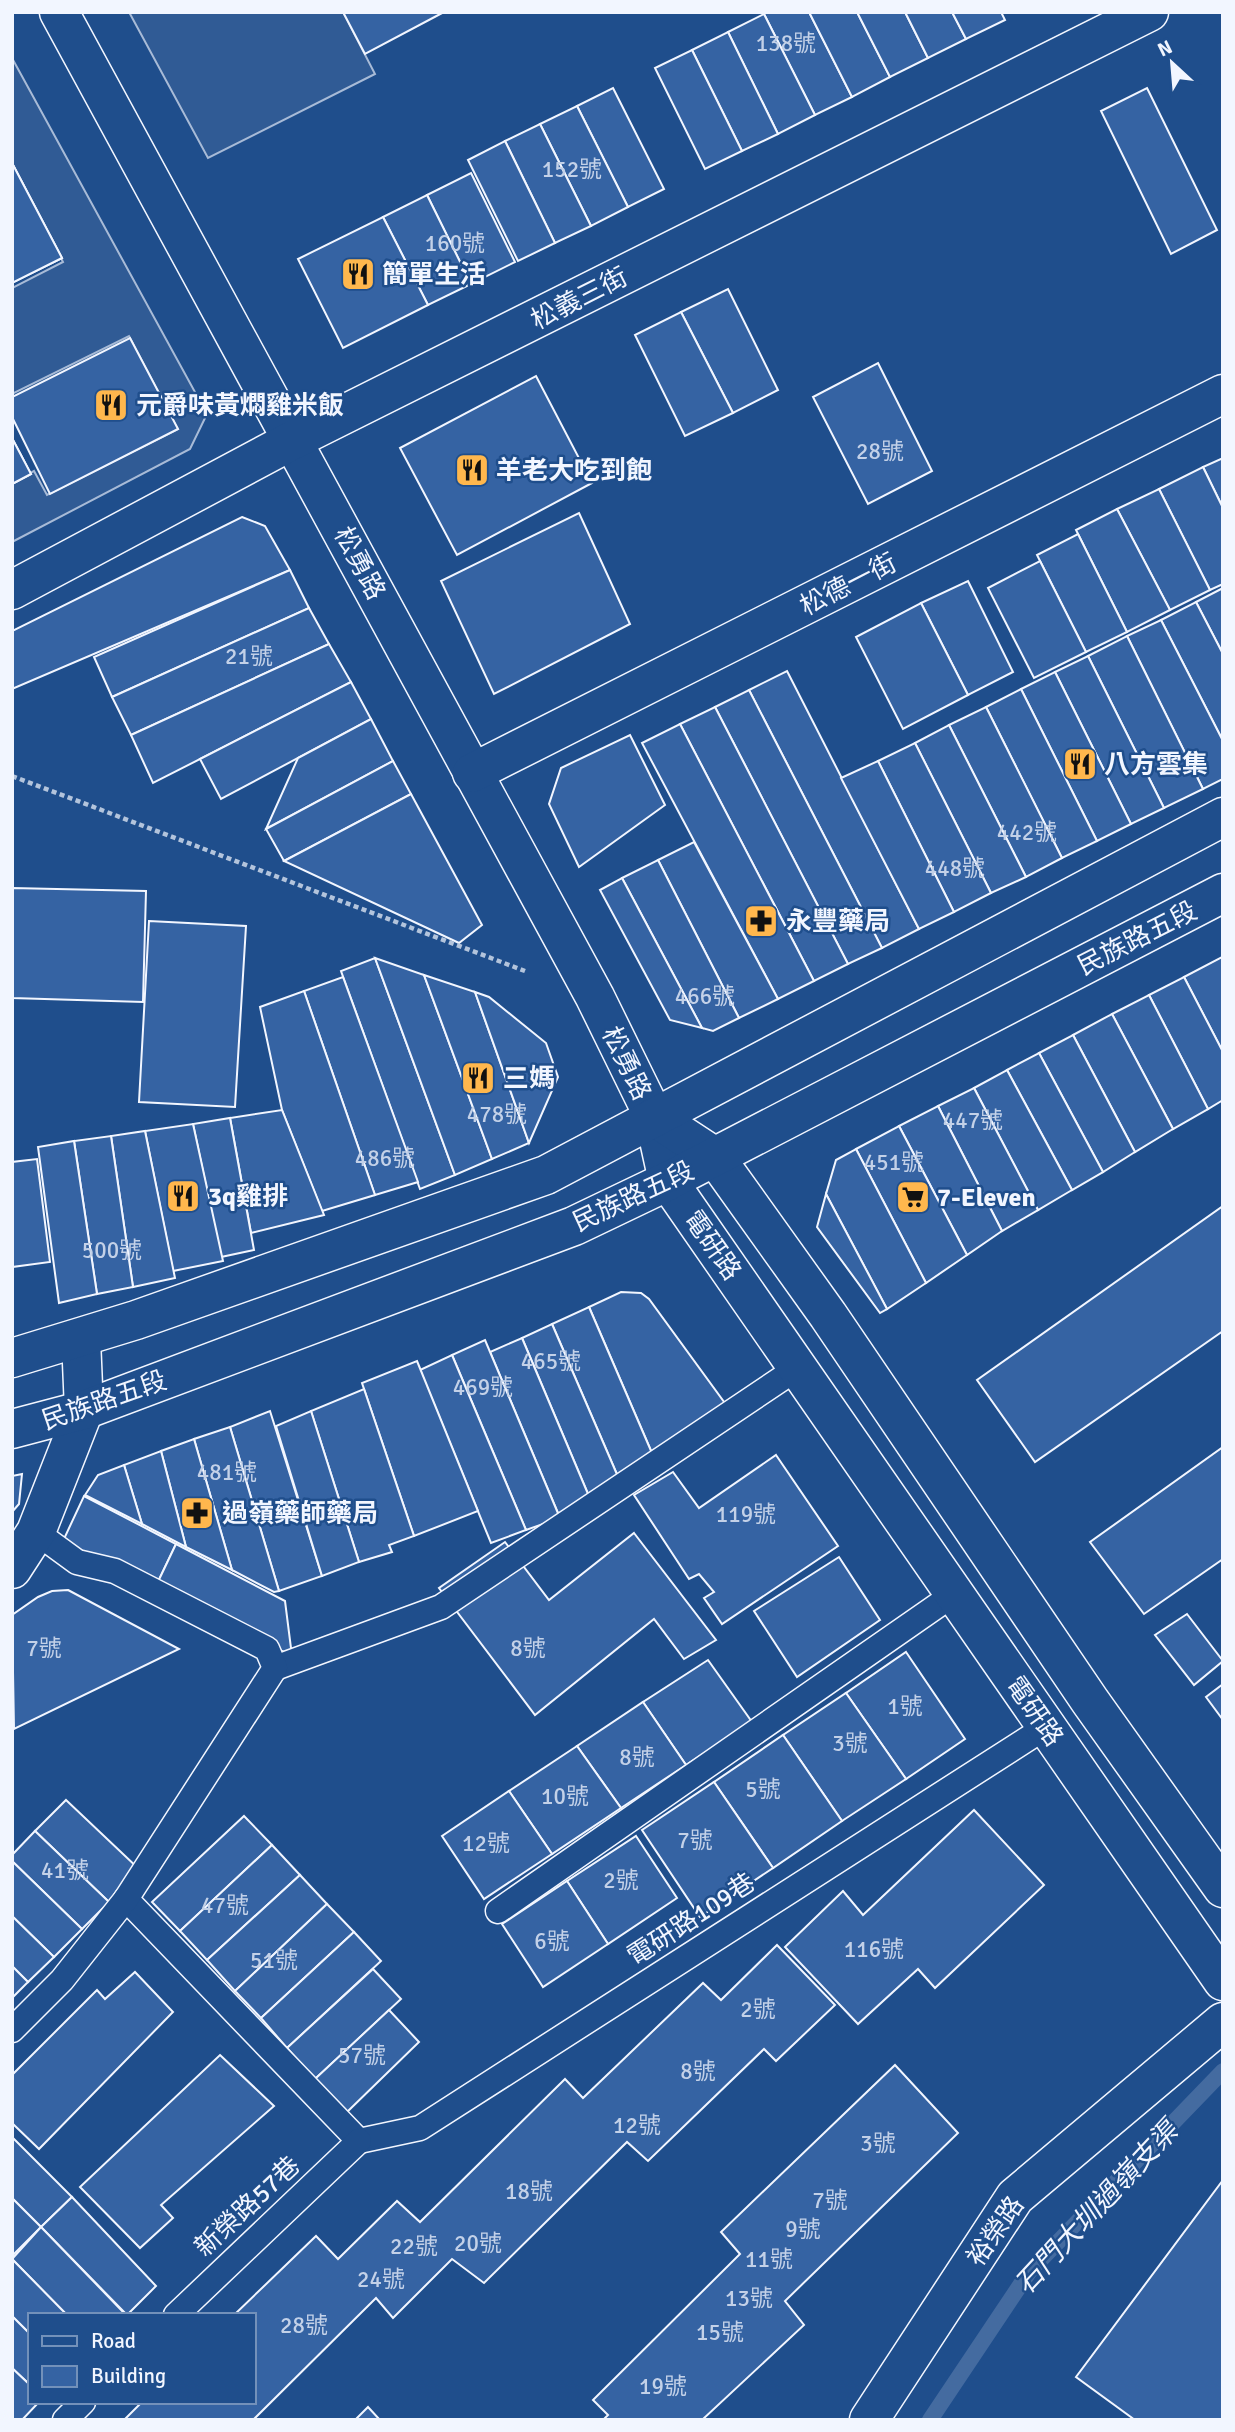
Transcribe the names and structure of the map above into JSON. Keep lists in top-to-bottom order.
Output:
{
  "streets": {
    "street": [
      "松義三街",
      "松勇路",
      "松德一街",
      "民族路五段",
      "電研路",
      "裕榮路"
    ],
    "lane": ["電研路109巷", "新榮路57巷"]
  },
  "crossings": [
    ["松義三街", "松勇路"],
    ["松勇路", "松德一街"],
    ["松勇路", "電研路"],
    ["民族路五段", "電研路"],
    ["電研路", "電研路109巷"],
    ["電研路109巷", "新榮路57巷"]
  ],
  "water": ["石門大圳過嶺支渠"],
  "places": {
    "restaurant": [
      "簡單生活",
      "元爵味黃燜雞米飯",
      "羊老大吃到飽",
      "八方雲集",
      "三媽",
      "3q雞排"
    ],
    "pharmacy": ["永豐藥局", "過嶺藥師藥局"],
    "supermarket": ["7-Eleven"]
  },
  "house_numbers": [
    "138號",
    "152號",
    "160號",
    "28號",
    "21號",
    "442號",
    "448號",
    "466號",
    "478號",
    "447號",
    "486號",
    "451號",
    "500號",
    "465號",
    "469號",
    "481號",
    "119號",
    "7號",
    "8號",
    "1號",
    "3號",
    "8號",
    "5號",
    "10號",
    "7號",
    "12號",
    "41號",
    "2號",
    "47號",
    "6號",
    "116號",
    "51號",
    "2號",
    "57號",
    "8號",
    "12號",
    "3號",
    "18號",
    "7號",
    "9號",
    "20號",
    "22號",
    "11號",
    "24號",
    "13號",
    "28號",
    "15號",
    "19號"
  ],
  "legend": ["Road", "Building"],
  "north": "top left"
}
